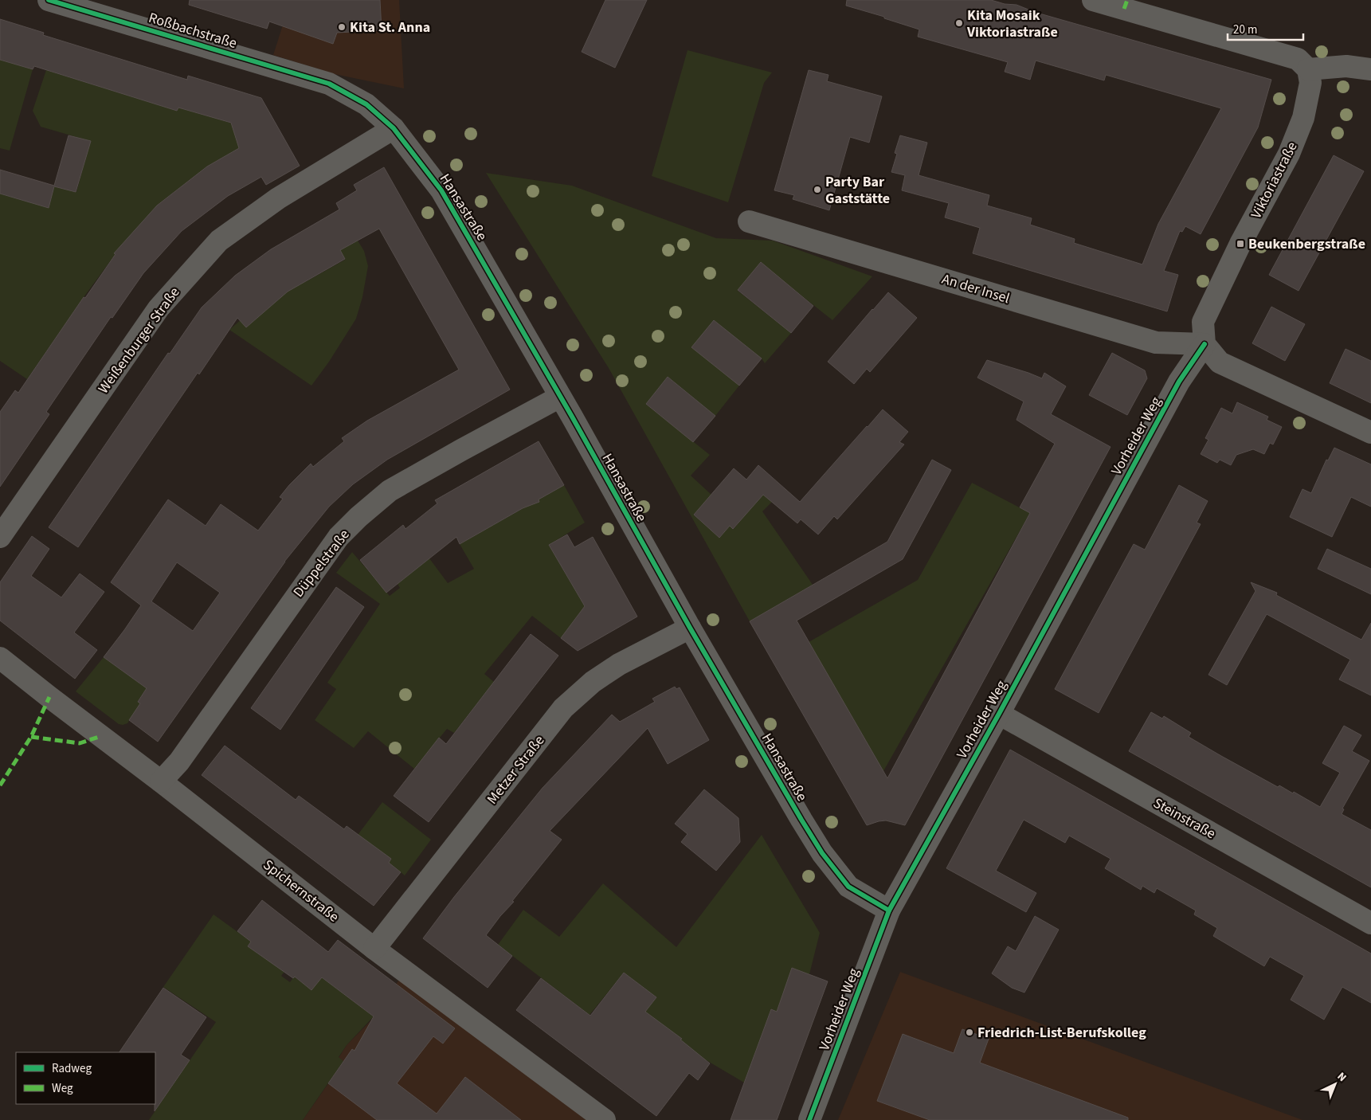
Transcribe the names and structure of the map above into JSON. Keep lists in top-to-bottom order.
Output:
{
  "streets": {
    "street": [
      "Roßbachstraße",
      "Viktoriastraße",
      "Hansastraße",
      "An der Insel",
      "Weißenburger Straße",
      "Vorheider Weg",
      "Düppelstraße",
      "Metzer Straße",
      "Steinstraße",
      "Spichernstraße"
    ]
  },
  "crossings": [
    ["Roßbachstraße", "Hansastraße"],
    ["Viktoriastraße", "An der Insel"],
    ["Viktoriastraße", "Vorheider Weg"],
    ["Hansastraße", "Weißenburger Straße"],
    ["Hansastraße", "Vorheider Weg"],
    ["Hansastraße", "Düppelstraße"],
    ["Hansastraße", "Metzer Straße"],
    ["An der Insel", "Vorheider Weg"],
    ["Vorheider Weg", "Steinstraße"],
    ["Düppelstraße", "Spichernstraße"],
    ["Metzer Straße", "Spichernstraße"]
  ],
  "places": {
    "other": [
      "Kita Mosaik Viktoriastraße",
      "Kita St. Anna",
      "Party Bar Gaststätte",
      "Friedrich-List-Berufskolleg"
    ],
    "transit": ["Beukenbergstraße"]
  },
  "legend": ["Radweg", "Weg"],
  "scale_bar": "20 m",
  "north": "top right"
}
